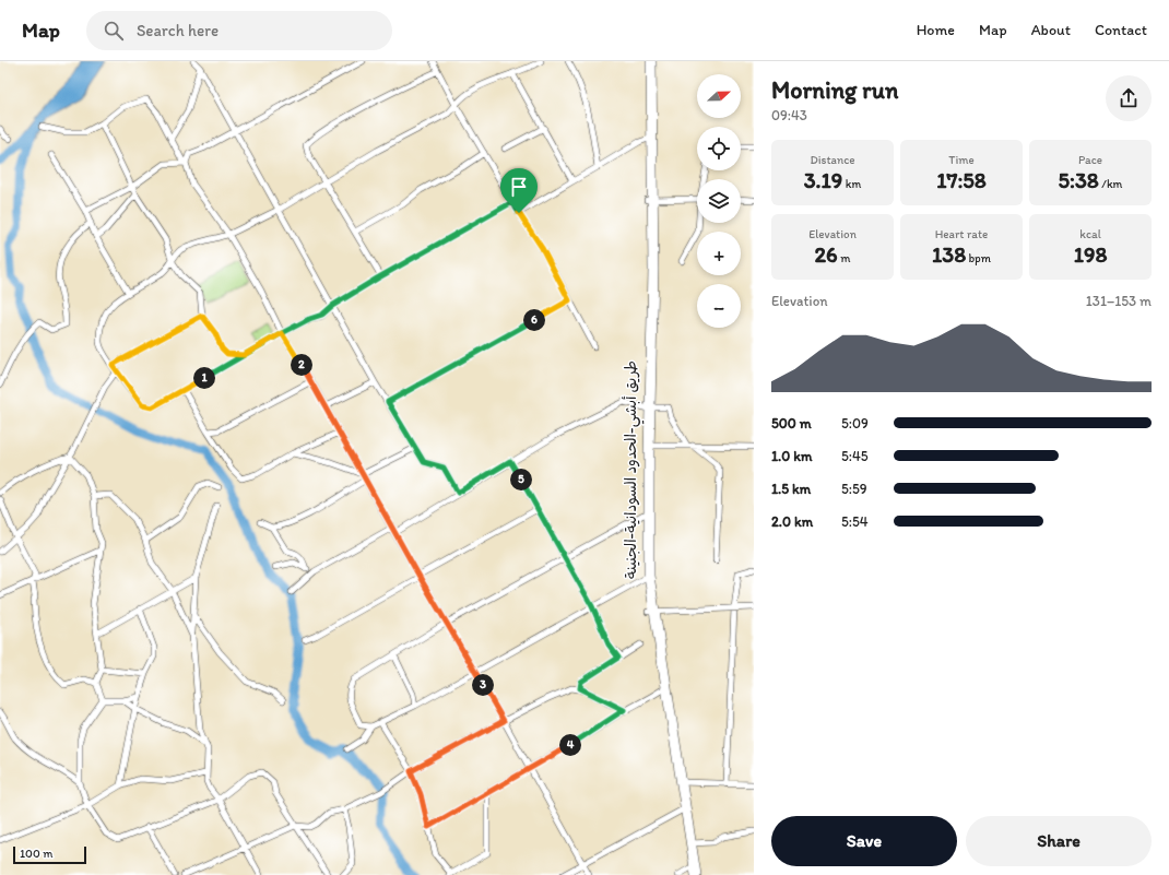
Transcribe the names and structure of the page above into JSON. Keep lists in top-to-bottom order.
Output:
{
  "streets": {
    "highway": ["طريق أبشي-الحدود السودانية-الجنينة"]
  },
  "scale_bar": "100 m",
  "north": "right",
  "page": {
    "header": "Map",
    "search": "Search here",
    "nav": [
      "Home",
      "Map",
      "About",
      "Contact"
    ],
    "heading": ["Morning run", "09:43"],
    "map_buttons": ["+", "−"],
    "stats": [
      ["Distance", "3.19 km"],
      ["Time", "17:58"],
      ["Pace", "5:38 /km"],
      ["Elevation", "26 m"],
      ["Heart rate", "138 bpm"],
      ["kcal", "198"]
    ],
    "chart": ["Elevation", "131–153 m"],
    "pins": [
      "6",
      "2",
      "1",
      "5",
      "3",
      "4"
    ],
    "list": [
      {
        "name": "500 m",
        "note": "5:09"
      },
      {
        "name": "1.0 km",
        "note": "5:45"
      },
      {
        "name": "1.5 km",
        "note": "5:59"
      },
      {
        "name": "2.0 km",
        "note": "5:54"
      }
    ],
    "buttons": ["Save", "Share"],
    "scale": "100 m"
  }
}
